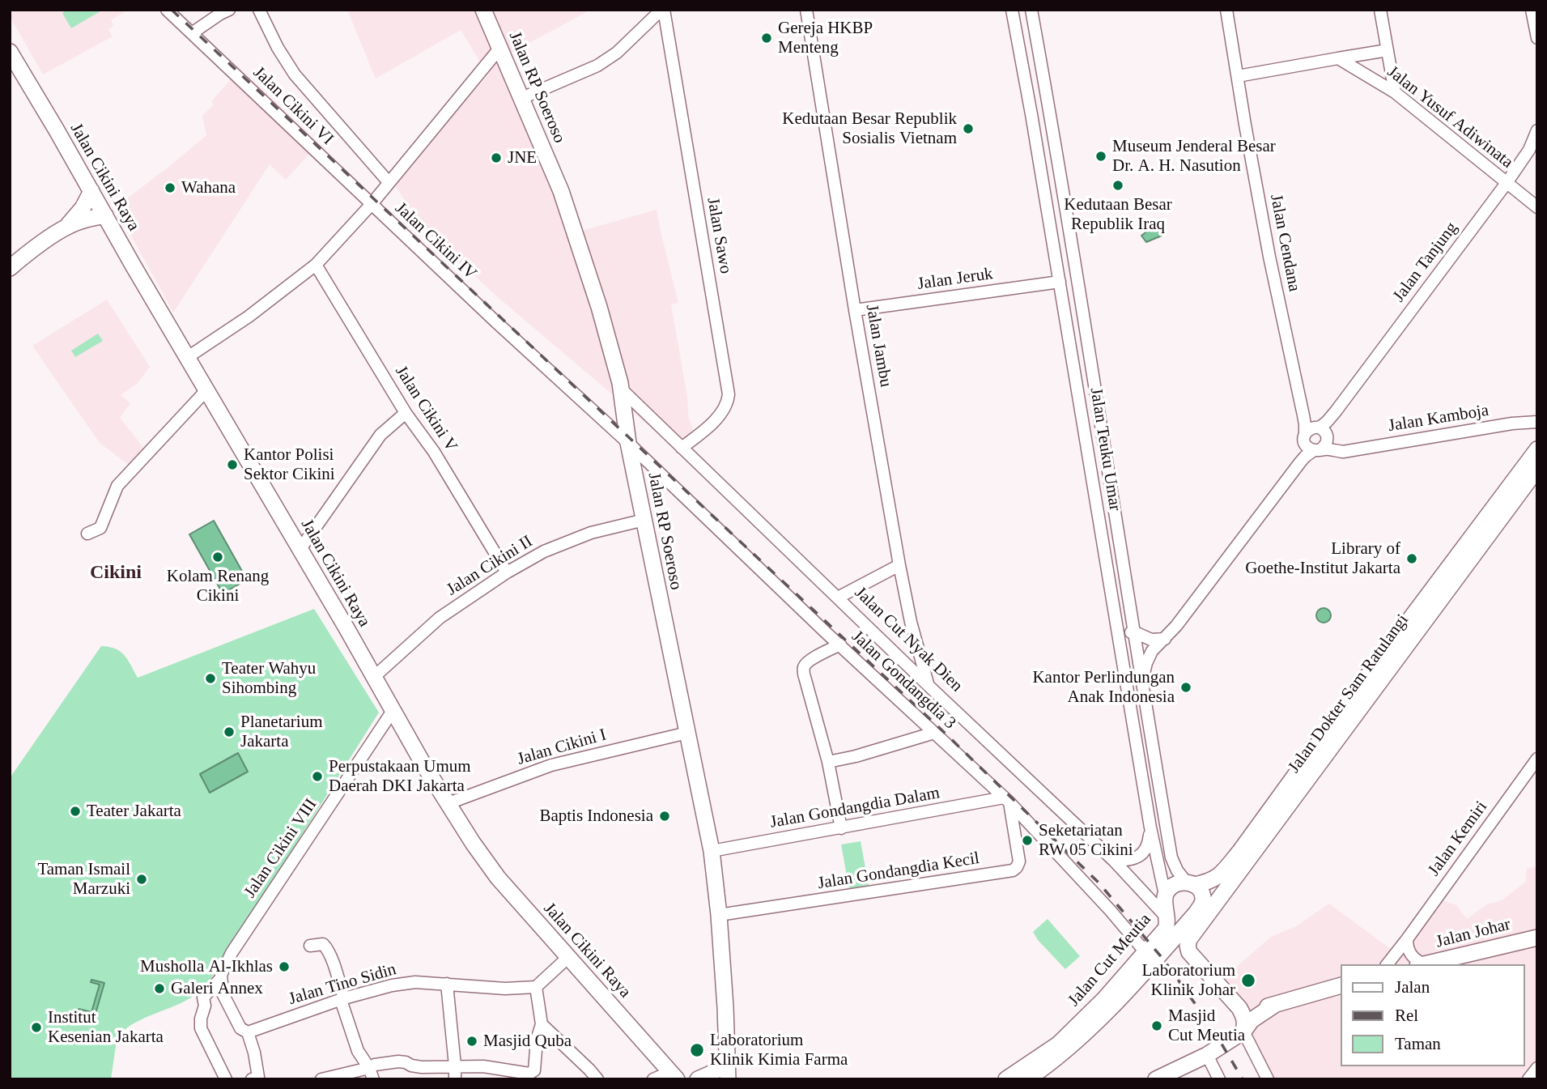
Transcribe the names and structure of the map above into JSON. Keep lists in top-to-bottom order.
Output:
{
  "streets": {
    "main road": [
      "Jalan RP Soeroso",
      "Jalan Cikini Raya",
      "Jalan Dokter Sam Ratulangi",
      "Jalan Johar",
      "Jalan Cut Meutia"
    ],
    "street": [
      "Jalan Cikini VI",
      "Jalan Yusuf Adiwinata",
      "Jalan Sawo",
      "Jalan Cikini IV",
      "Jalan Cendana",
      "Jalan Tanjung",
      "Jalan Jeruk",
      "Jalan Jambu",
      "Jalan Cikini V",
      "Jalan Kamboja",
      "Jalan Teuku Umar",
      "Jalan Cikini II",
      "Jalan Cut Nyak Dien",
      "Jalan Gondangdia 3",
      "Jalan Cikini I",
      "Jalan Gondangdia Dalam",
      "Jalan Kemiri",
      "Jalan Cikini VIII",
      "Jalan Gondangdia Kecil",
      "Jalan Tino Sidin"
    ]
  },
  "crossings": [
    ["Jalan RP Soeroso", "Jalan Cikini IV"],
    ["Jalan RP Soeroso", "Jalan Cikini II"],
    ["Jalan RP Soeroso", "Jalan Cut Nyak Dien"],
    ["Jalan RP Soeroso", "Jalan Gondangdia 3"],
    ["Jalan RP Soeroso", "Jalan Cikini I"],
    ["Jalan RP Soeroso", "Jalan Gondangdia Dalam"],
    ["Jalan RP Soeroso", "Jalan Gondangdia Kecil"],
    ["Jalan Cikini VI", "Jalan Cikini IV"],
    ["Jalan Yusuf Adiwinata", "Jalan Cendana"],
    ["Jalan Yusuf Adiwinata", "Jalan Tanjung"],
    ["Jalan Cikini Raya", "Jalan Cikini IV"],
    ["Jalan Cikini Raya", "Jalan Cikini II"],
    ["Jalan Cikini Raya", "Jalan Cikini I"],
    ["Jalan Cikini Raya", "Jalan Cikini VIII"],
    ["Jalan Sawo", "Jalan Cut Nyak Dien"],
    ["Jalan Cikini IV", "Jalan Cikini V"],
    ["Jalan Cikini IV", "Jalan Gondangdia 3"],
    ["Jalan Cendana", "Jalan Tanjung"],
    ["Jalan Cendana", "Jalan Kamboja"],
    ["Jalan Tanjung", "Jalan Kamboja"],
    ["Jalan Tanjung", "Jalan Teuku Umar"],
    ["Jalan Jeruk", "Jalan Jambu"],
    ["Jalan Jeruk", "Jalan Teuku Umar"],
    ["Jalan Jambu", "Jalan Cut Nyak Dien"],
    ["Jalan Cikini V", "Jalan Cikini II"],
    ["Jalan Teuku Umar", "Jalan Dokter Sam Ratulangi"],
    ["Jalan Teuku Umar", "Jalan Cut Meutia"],
    ["Jalan Cut Nyak Dien", "Jalan Cut Meutia"],
    ["Jalan Gondangdia 3", "Jalan Gondangdia Dalam"],
    ["Jalan Gondangdia 3", "Jalan Gondangdia Kecil"],
    ["Jalan Gondangdia 3", "Jalan Cut Meutia"],
    ["Jalan Dokter Sam Ratulangi", "Jalan Cut Meutia"],
    ["Jalan Gondangdia Dalam", "Jalan Gondangdia Kecil"]
  ],
  "districts": ["Cikini"],
  "places": [
    "Gereja HKBP Menteng",
    "Kedutaan Besar Republik Sosialis Vietnam",
    "Museum Jenderal Besar Dr. A. H. Nasution",
    "JNE",
    "Kedutaan Besar Republik Iraq",
    "Wahana",
    "Kantor Polisi Sektor Cikini",
    "Kolam Renang Cikini",
    "Library of Goethe-Institut Jakarta",
    "Teater Wahyu Sihombing",
    "Kantor Perlindungan Anak Indonesia",
    "Planetarium Jakarta",
    "Perpustakaan Umum Daerah DKI Jakarta",
    "Teater Jakarta",
    "Baptis Indonesia",
    "Seketariatan RW 05 Cikini",
    "Taman Ismail Marzuki",
    "Musholla Al-Ikhlas",
    "Laboratorium Klinik Johar",
    "Galeri Annex",
    "Masjid Cut Meutia",
    "Institut Kesenian Jakarta",
    "Masjid Quba",
    "Laboratorium Klinik Kimia Farma"
  ],
  "legend": ["Jalan", "Rel", "Taman"]
}
